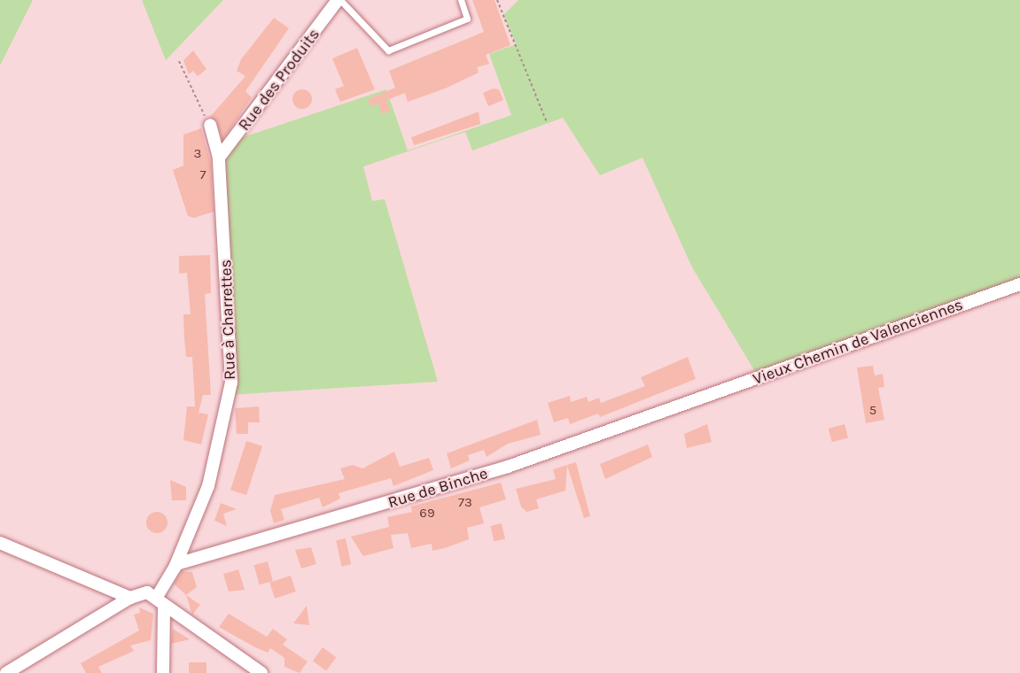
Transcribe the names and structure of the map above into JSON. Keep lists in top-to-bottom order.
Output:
{
  "streets": {
    "street": [
      "Rue des Produits",
      "Rue à Charrettes",
      "Vieux Chemin de Valenciennes",
      "Rue de Binche"
    ]
  },
  "crossings": [
    ["Rue des Produits", "Rue à Charrettes"],
    ["Rue à Charrettes", "Rue de Binche"],
    ["Vieux Chemin de Valenciennes", "Rue de Binche"]
  ],
  "house_numbers": [
    "3",
    "7",
    "5",
    "73",
    "69"
  ]
}
